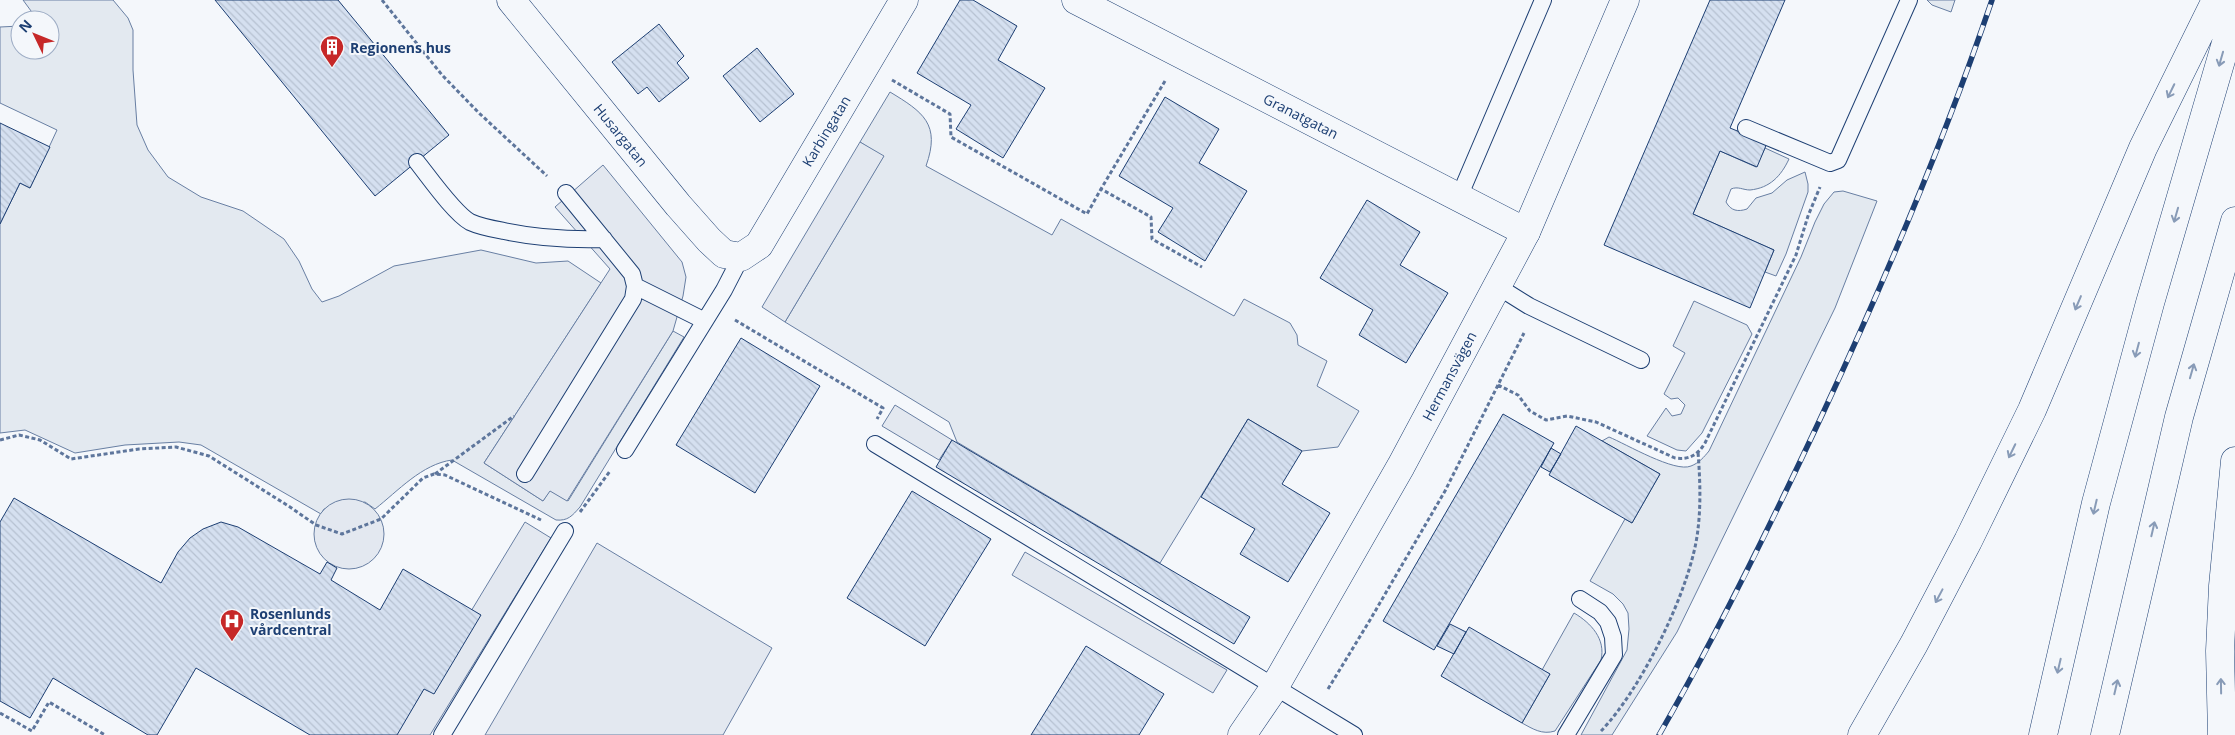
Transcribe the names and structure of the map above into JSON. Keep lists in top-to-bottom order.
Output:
{
  "streets": {
    "main road": [
      "Granatgatan",
      "Karbingatan",
      "Husargatan",
      "Hermansvägen"
    ]
  },
  "crossings": [
    ["Granatgatan", "Hermansvägen"],
    ["Karbingatan", "Husargatan"]
  ],
  "places": {
    "building": ["Regionens hus"],
    "hospital": ["Rosenlunds vårdcentral"]
  },
  "north": "top left"
}
